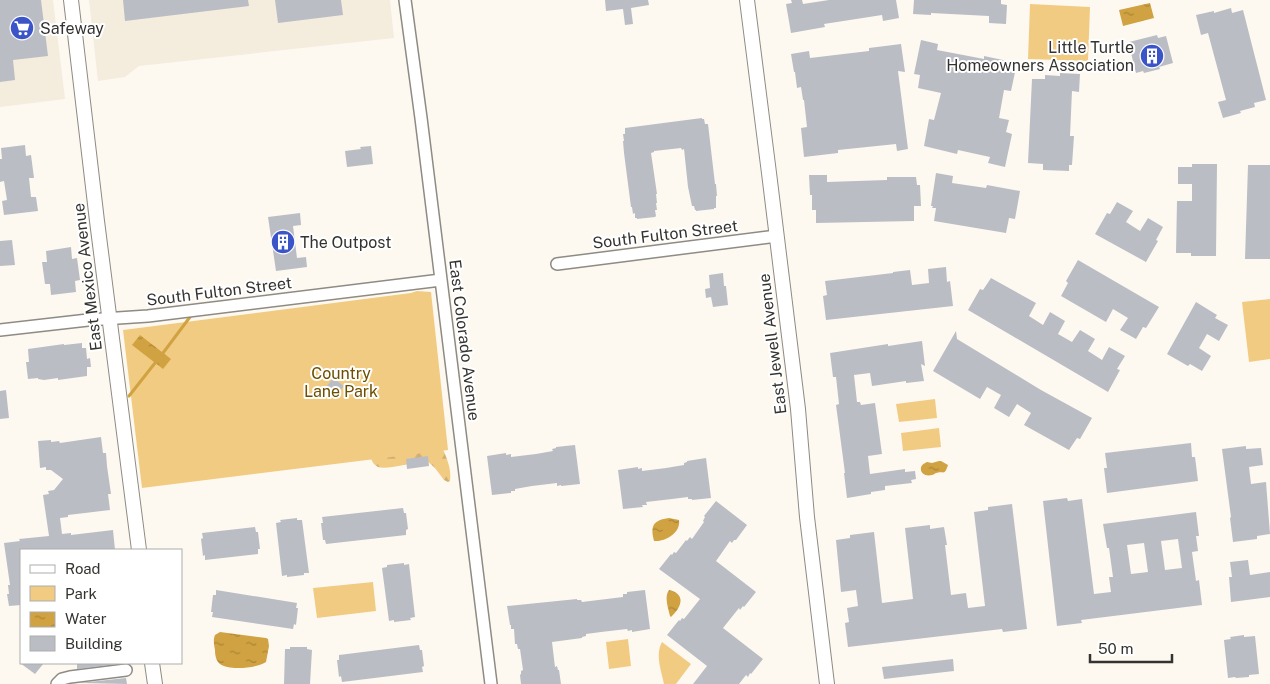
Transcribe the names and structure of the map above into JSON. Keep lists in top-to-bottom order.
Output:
{
  "streets": {
    "street": [
      "South Fulton Street",
      "East Mexico Avenue",
      "East Colorado Avenue",
      "East Jewell Avenue"
    ]
  },
  "crossings": [
    ["South Fulton Street", "East Mexico Avenue"],
    ["South Fulton Street", "East Colorado Avenue"],
    ["South Fulton Street", "East Jewell Avenue"]
  ],
  "parks": ["Country Lane Park"],
  "places": {
    "supermarket": ["Safeway"],
    "building": ["Little Turtle Homeowners Association", "The Outpost"]
  },
  "legend": [
    "Road",
    "Park",
    "Water",
    "Building"
  ],
  "scale_bar": "50 m"
}
